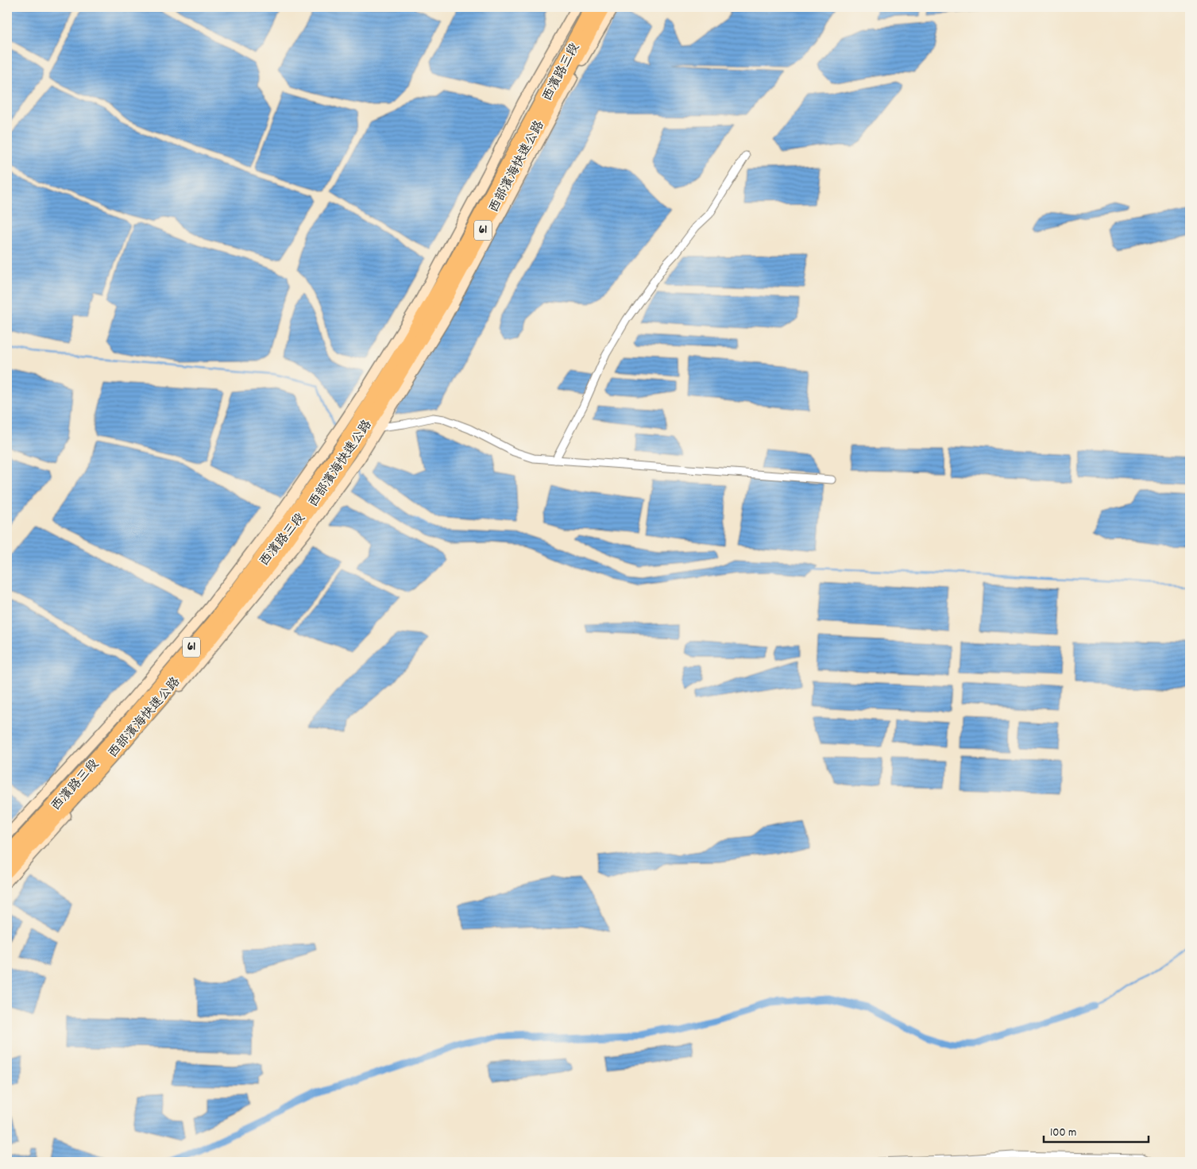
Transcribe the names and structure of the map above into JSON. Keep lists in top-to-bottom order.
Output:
{
  "streets": {
    "highway": ["西部濱海快速公路", "61"],
    "street": ["西濱路三段"]
  },
  "crossings": [
    ["西濱路三段", "西部濱海快速公路"]
  ],
  "scale_bar": "100 m"
}
